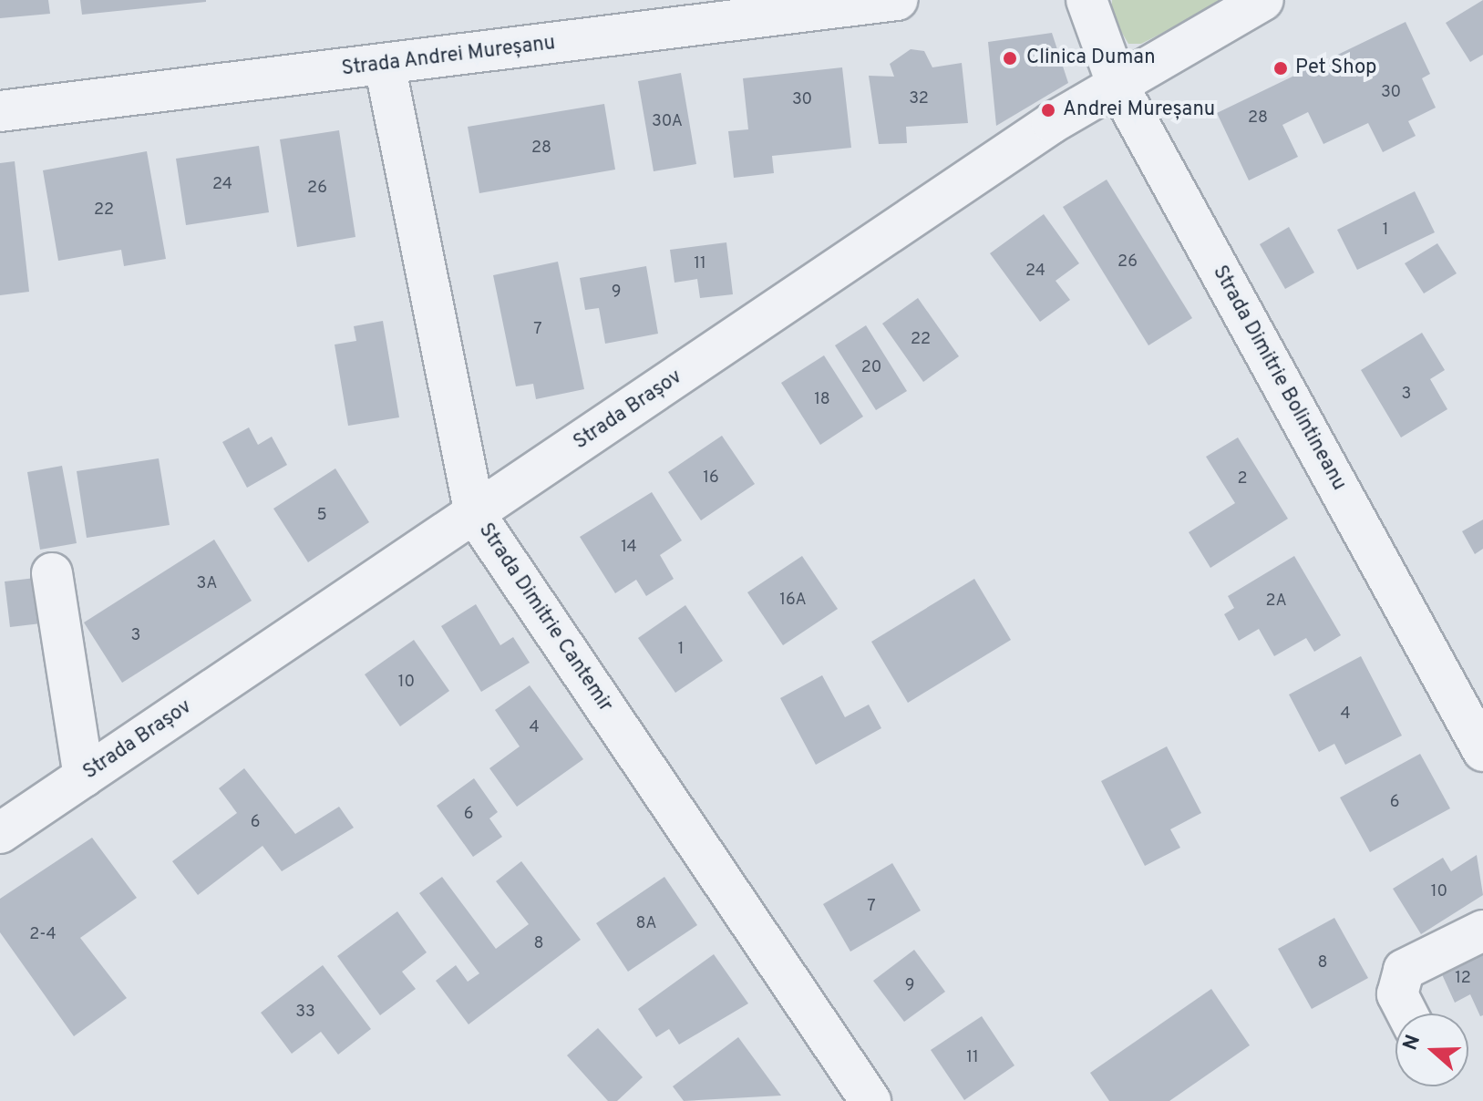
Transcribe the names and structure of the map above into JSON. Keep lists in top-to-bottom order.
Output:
{
  "streets": {
    "street": [
      "Strada Andrei Mureșanu",
      "Strada Dimitrie Bolintineanu",
      "Strada Brașov",
      "Strada Dimitrie Cantemir"
    ]
  },
  "crossings": [
    ["Strada Andrei Mureșanu", "Strada Dimitrie Cantemir"],
    ["Strada Dimitrie Bolintineanu", "Strada Brașov"],
    ["Strada Brașov", "Strada Dimitrie Cantemir"]
  ],
  "places": ["Clinica Duman", "Pet Shop", "Andrei Mureșanu"],
  "house_numbers": [
    "30",
    "32",
    "30",
    "28",
    "30A",
    "28",
    "24",
    "26",
    "22",
    "1",
    "26",
    "11",
    "24",
    "9",
    "7",
    "22",
    "20",
    "3",
    "18",
    "16",
    "2",
    "5",
    "14",
    "3A",
    "16A",
    "2A",
    "3",
    "1",
    "10",
    "4",
    "4",
    "6",
    "6",
    "6",
    "10",
    "7",
    "8A",
    "2-4",
    "8",
    "8",
    "12",
    "9",
    "33",
    "11"
  ],
  "north": "left"
}
